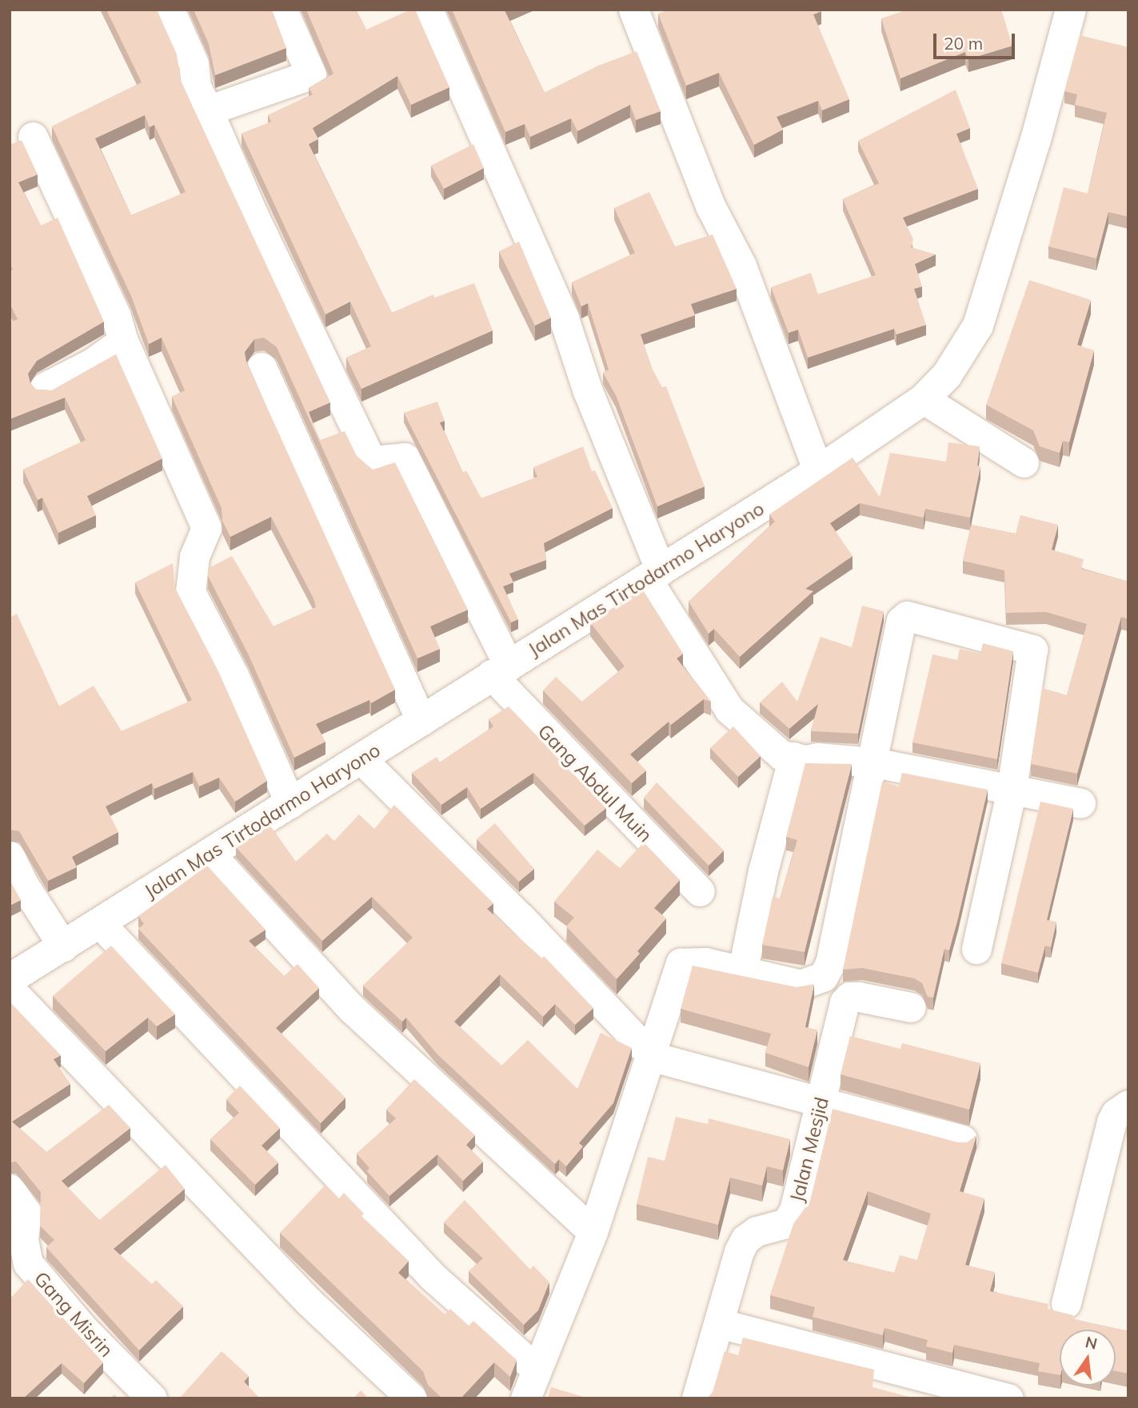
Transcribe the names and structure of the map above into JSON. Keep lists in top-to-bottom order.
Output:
{
  "streets": {
    "street": [
      "Jalan Mas Tirtodarmo Haryono",
      "Gang Abdul Muin",
      "Jalan Mesjid",
      "Gang Misrin"
    ]
  },
  "crossings": [
    ["Jalan Mas Tirtodarmo Haryono", "Gang Abdul Muin"]
  ],
  "scale_bar": "20 m",
  "north": "top"
}
